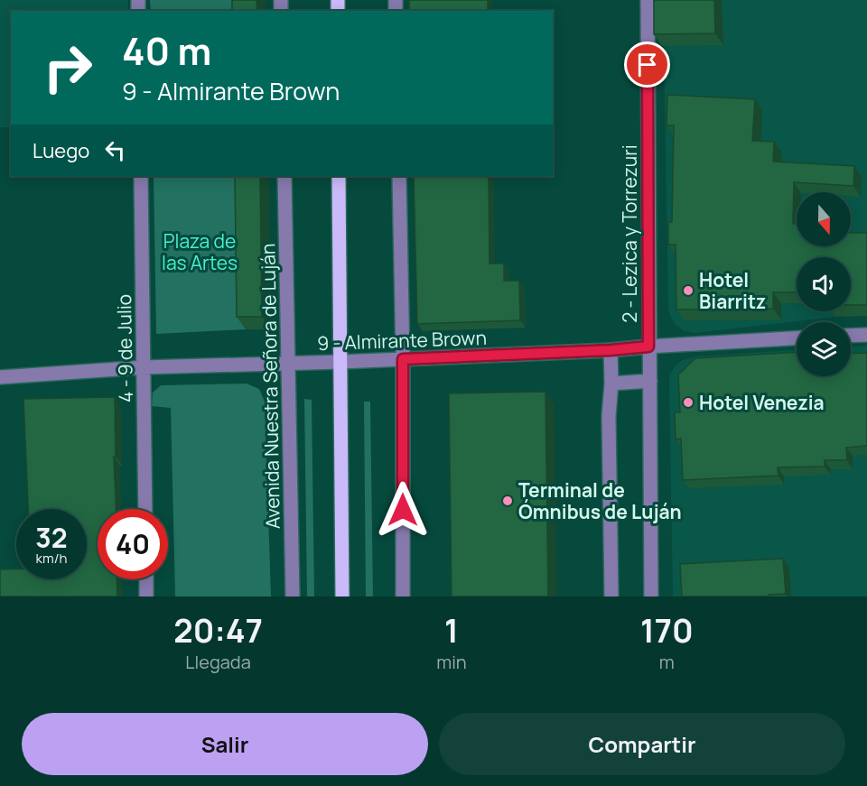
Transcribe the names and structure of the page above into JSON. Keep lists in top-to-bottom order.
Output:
{
  "streets": {
    "street": [
      "2 - Lezica y Torrezuri",
      "9 - Almirante Brown",
      "4 - 9 de Julio",
      "Avenida Nuestra Señora de Luján"
    ]
  },
  "crossings": [
    ["2 - Lezica y Torrezuri", "9 - Almirante Brown"],
    ["9 - Almirante Brown", "4 - 9 de Julio"],
    ["9 - Almirante Brown", "Avenida Nuestra Señora de Luján"]
  ],
  "parks": ["Plaza de las Artes"],
  "places": ["Hotel Biarritz", "Hotel Venezia", "Terminal de Ómnibus de Luján"],
  "north": "bottom",
  "page": {
    "turn": ["40 m", "9 - Almirante Brown"],
    "then": "Luego",
    "speed": "32 km/h",
    "limit": "40",
    "eta": [
      "20:47",
      "Llegada",
      "1",
      "min",
      "170",
      "m"
    ],
    "buttons": ["Salir", "Compartir"]
  }
}
